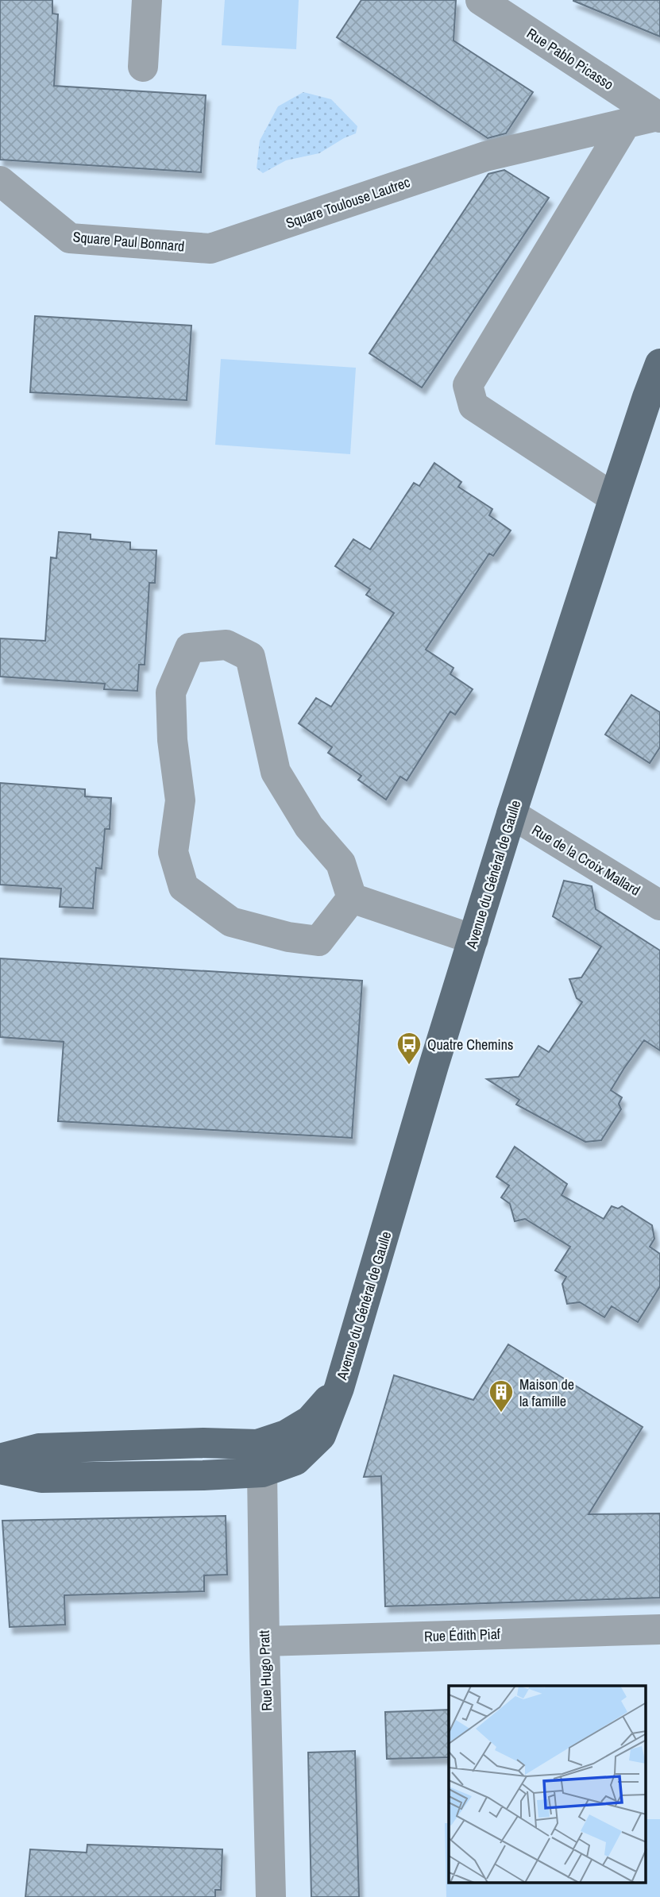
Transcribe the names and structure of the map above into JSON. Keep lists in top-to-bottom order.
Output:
{
  "streets": {
    "main road": ["Avenue du Général de Gaulle"],
    "street": [
      "Rue Pablo Picasso",
      "Square Toulouse Lautrec",
      "Square Paul Bonnard",
      "Rue de la Croix Mallard",
      "Rue Édith Piaf",
      "Rue Hugo Pratt"
    ]
  },
  "crossings": [
    ["Rue Pablo Picasso", "Square Toulouse Lautrec"],
    ["Square Toulouse Lautrec", "Square Paul Bonnard"],
    ["Rue de la Croix Mallard", "Avenue du Général de Gaulle"],
    ["Avenue du Général de Gaulle", "Rue Hugo Pratt"],
    ["Rue Édith Piaf", "Rue Hugo Pratt"]
  ],
  "places": {
    "bus stop": ["Quatre Chemins"],
    "building": ["Maison de la famille"]
  }
}
